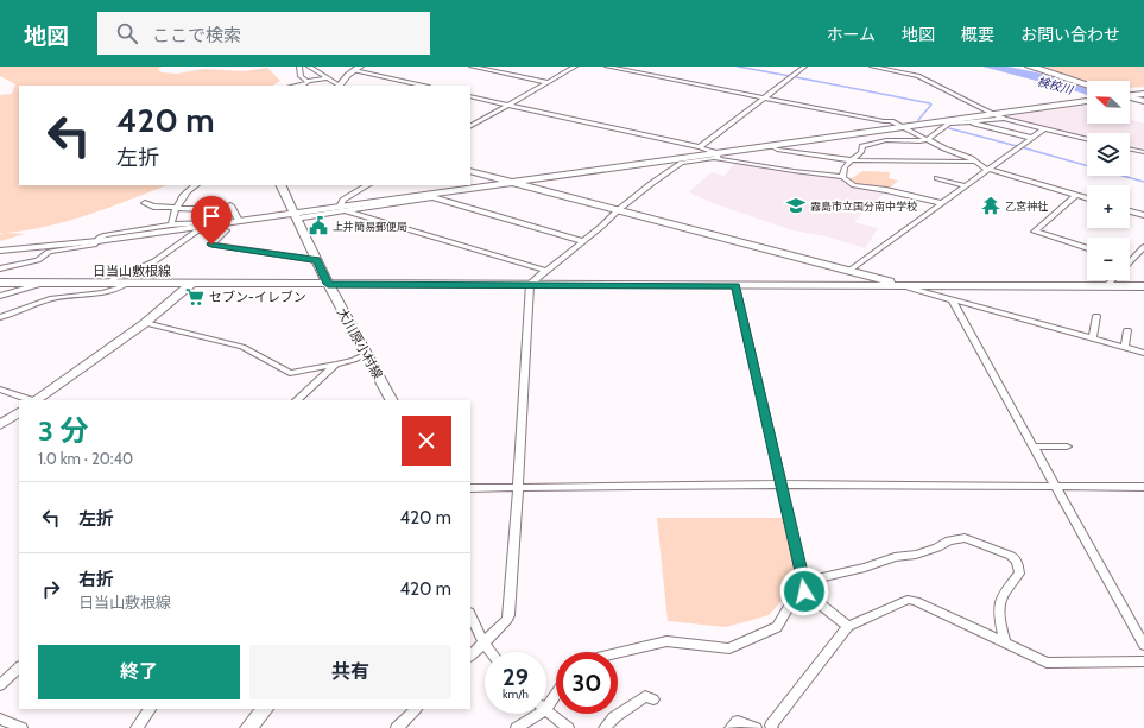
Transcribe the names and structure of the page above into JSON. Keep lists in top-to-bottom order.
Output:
{
  "streets": {
    "main road": ["日当山敷根線", "大川原小村線"]
  },
  "crossings": [
    ["日当山敷根線", "大川原小村線"]
  ],
  "water": ["検校川"],
  "places": {
    "school or university": ["霧島市立国分南中学校"],
    "temple": ["乙宮神社"],
    "public building": ["上井簡易郵便局"],
    "supermarket": ["セブン-イレブン"]
  },
  "north": "top left",
  "page": {
    "header": "地図",
    "search": "ここで検索",
    "nav": [
      "ホーム",
      "地図",
      "概要",
      "お問い合わせ"
    ],
    "map_buttons": ["+", "−"],
    "turn": ["420 m", "左折"],
    "heading": ["3 分", "1.0 km · 20:40"],
    "list": [
      {
        "name": "左折",
        "value": "420 m"
      },
      {
        "name": "右折",
        "note": "日当山敷根線",
        "value": "420 m"
      }
    ],
    "buttons": ["終了", "共有"],
    "speed": "29 km/h",
    "limit": "30"
  }
}
